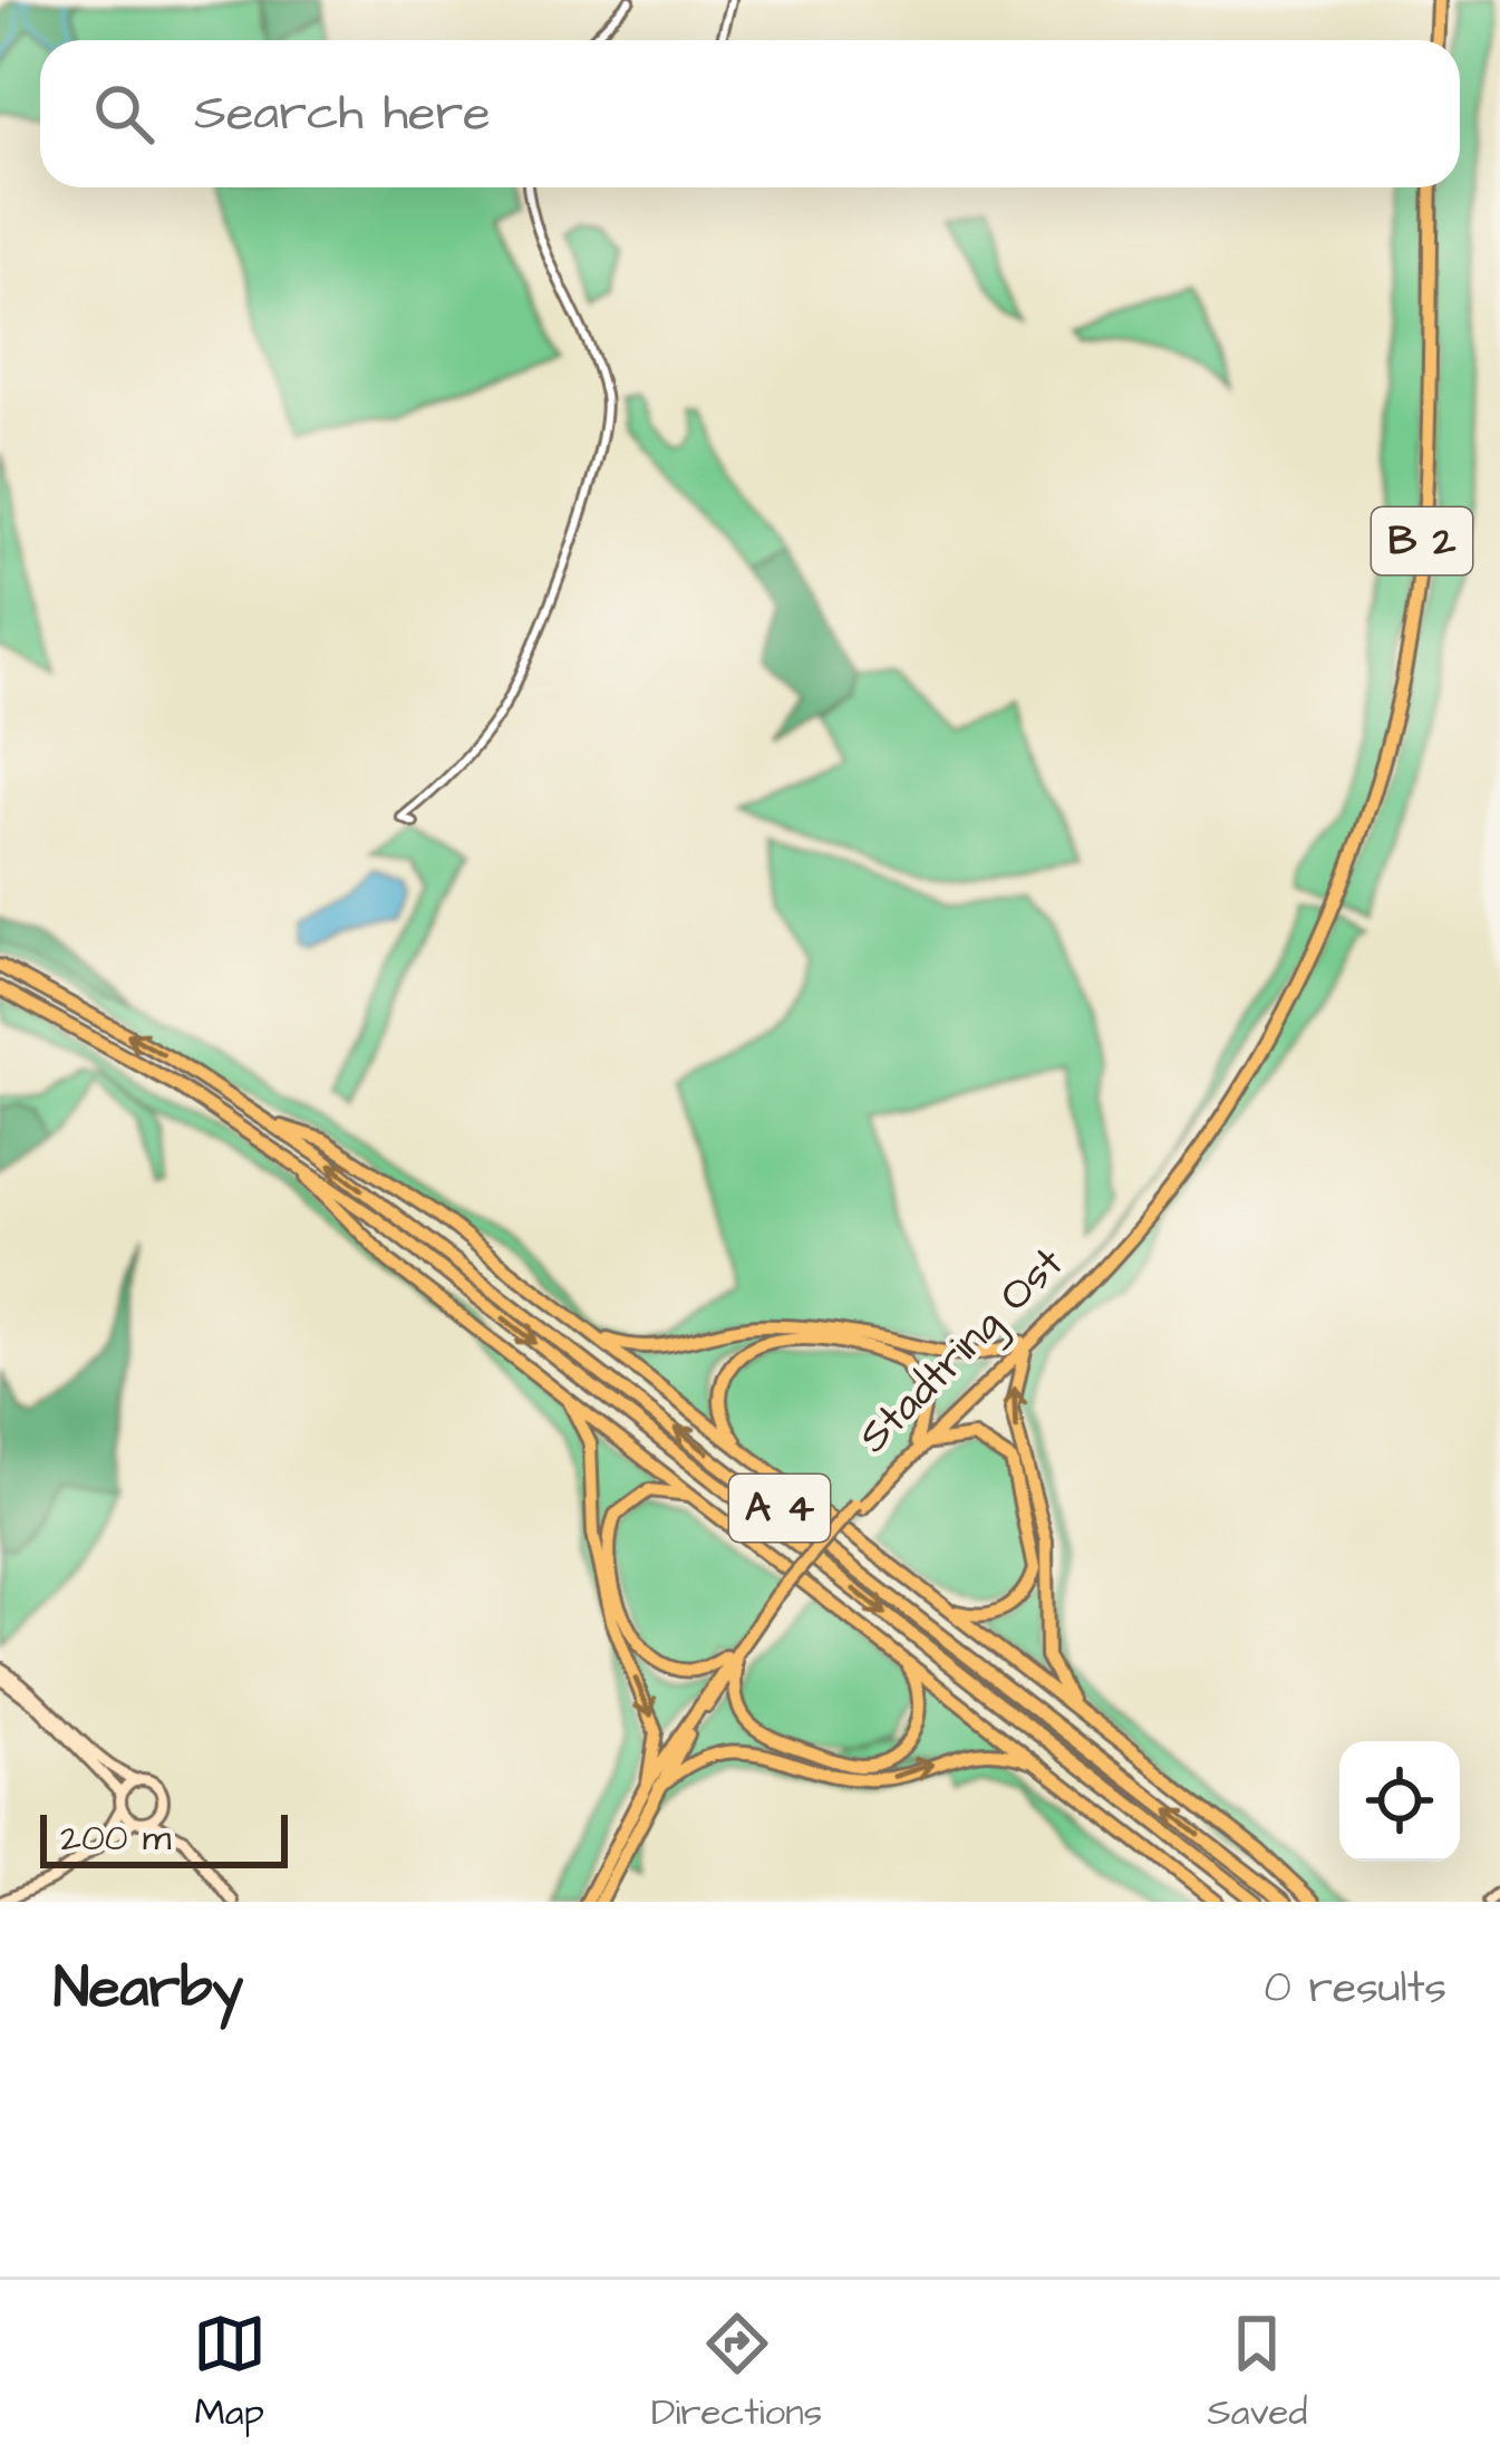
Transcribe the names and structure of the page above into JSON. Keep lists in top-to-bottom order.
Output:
{
  "streets": {
    "highway": ["B 2", "Stadtring Ost", "A 4"]
  },
  "crossings": [
    ["B 2", "Stadtring Ost"]
  ],
  "scale_bar": "200 m",
  "page": {
    "search": "Search here",
    "scale": "200 m",
    "heading": ["Nearby", "0 results"],
    "nav": ["Map", "Directions", "Saved"]
  }
}
